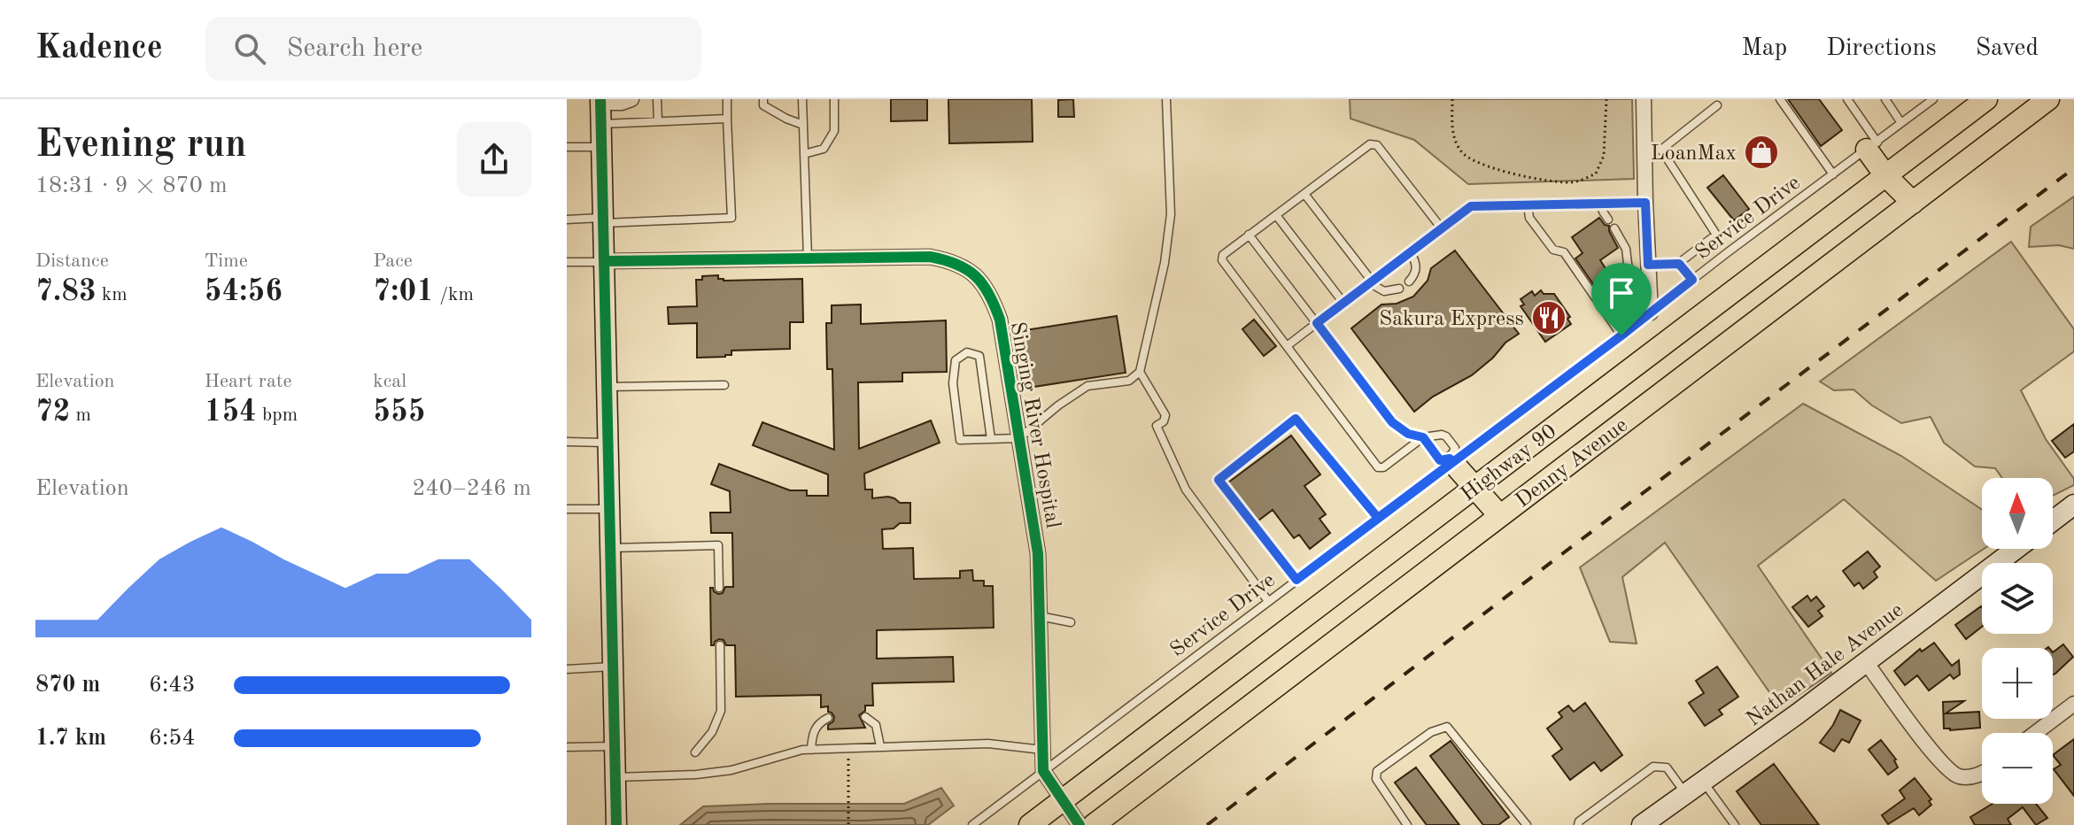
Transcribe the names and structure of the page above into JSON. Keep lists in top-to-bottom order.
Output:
{
  "streets": {
    "main road": ["Highway 90", "Denny Avenue"],
    "street": ["Singing River Hospital", "Nathan Hale Avenue"],
    "lane": ["Service Drive"]
  },
  "crossings": [
    ["Service Drive", "Singing River Hospital"]
  ],
  "places": {
    "shop": ["LoanMax"],
    "restaurant": ["Sakura Express"]
  },
  "north": "top",
  "page": {
    "header": "Kadence",
    "search": "Search here",
    "nav": ["Map", "Directions", "Saved"],
    "heading": ["Evening run", "18:31 · 9 × 870 m"],
    "stats": [
      ["Distance", "7.83 km"],
      ["Time", "54:56"],
      ["Pace", "7:01 /km"],
      ["Elevation", "72 m"],
      ["Heart rate", "154 bpm"],
      ["kcal", "555"]
    ],
    "chart": ["Elevation", "240–246 m"],
    "map_buttons": ["+", "−"],
    "list": [
      {
        "name": "870 m",
        "note": "6:43"
      },
      {
        "name": "1.7 km",
        "note": "6:54"
      }
    ]
  }
}
